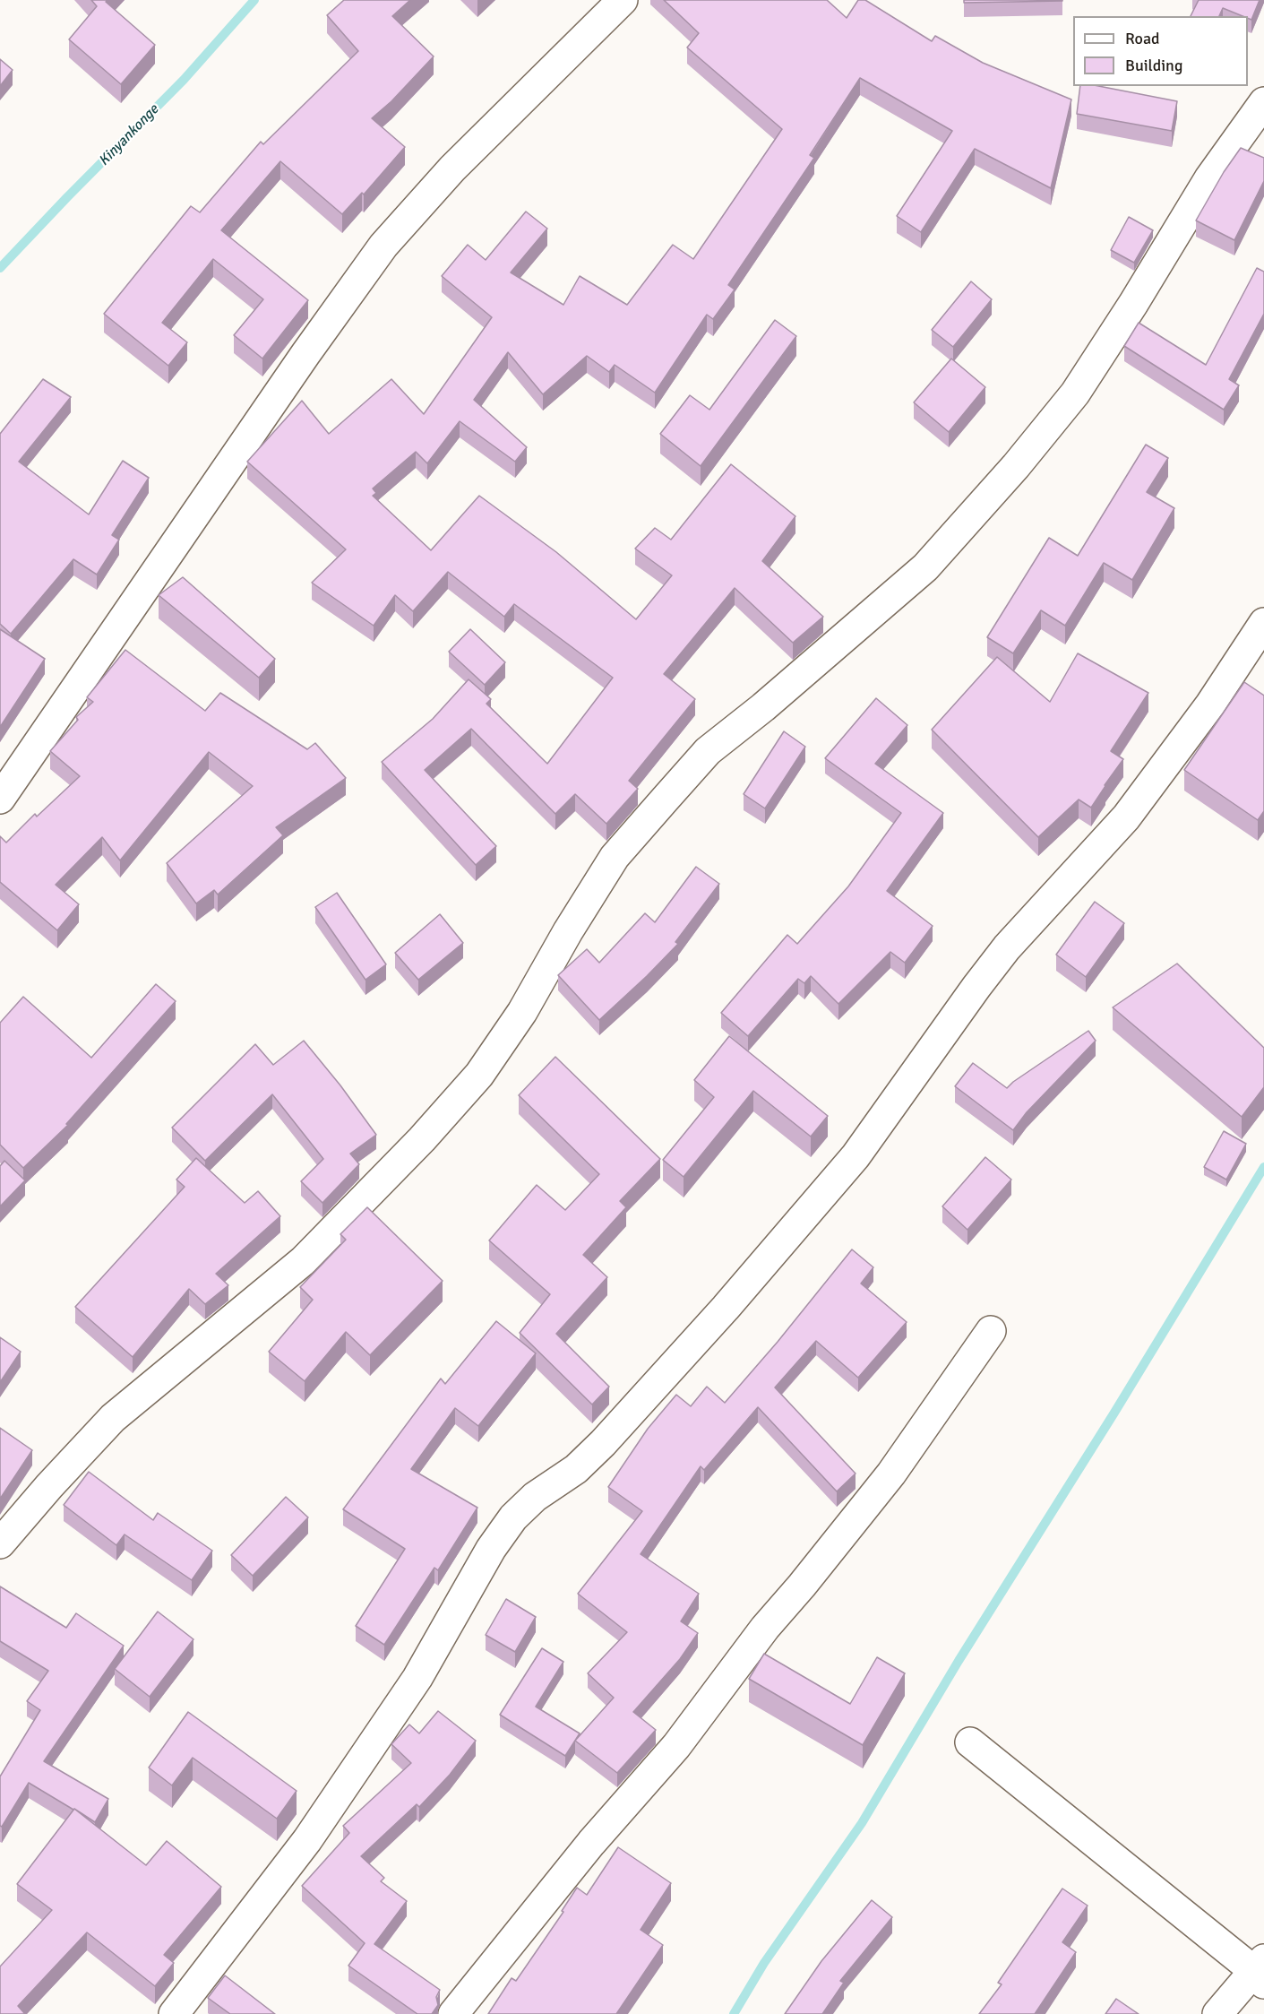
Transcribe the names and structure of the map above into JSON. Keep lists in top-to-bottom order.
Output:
{
  "water": ["Kinyankonge"],
  "legend": ["Road", "Building"]
}
